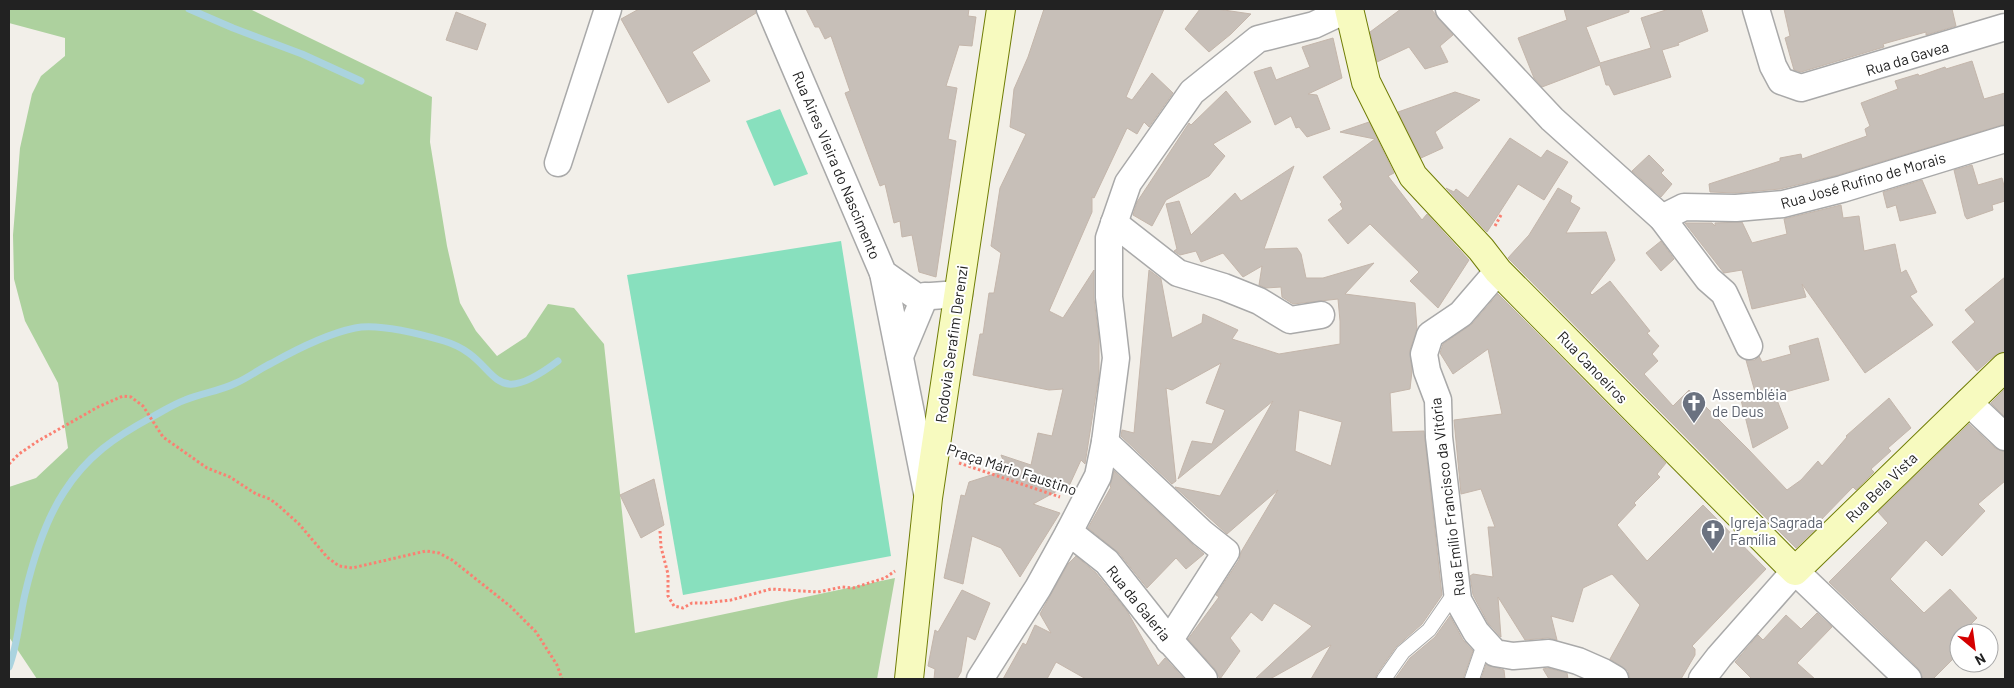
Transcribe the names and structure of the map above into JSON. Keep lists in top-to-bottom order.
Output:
{
  "streets": {
    "street": [
      "Rua da Gavea",
      "Rua Aires Vieira do Nascimento",
      "Rua José Rufino de Morais",
      "Rodovia Serafim Derenzi",
      "Rua Canoeiros",
      "Rua Bela Vista",
      "Rua Emílio Francisco da Vitória",
      "Rua da Galeria"
    ],
    "path": ["Praça Mário Faustino"]
  },
  "crossings": [
    ["Rua Aires Vieira do Nascimento", "Rodovia Serafim Derenzi"],
    ["Rodovia Serafim Derenzi", "Praça Mário Faustino"],
    ["Rua Canoeiros", "Rua Bela Vista"],
    ["Rua Canoeiros", "Rua Emílio Francisco da Vitória"]
  ],
  "places": {
    "church": ["Assembléia de Deus", "Igreja Sagrada Família"]
  },
  "north": "bottom right"
}
